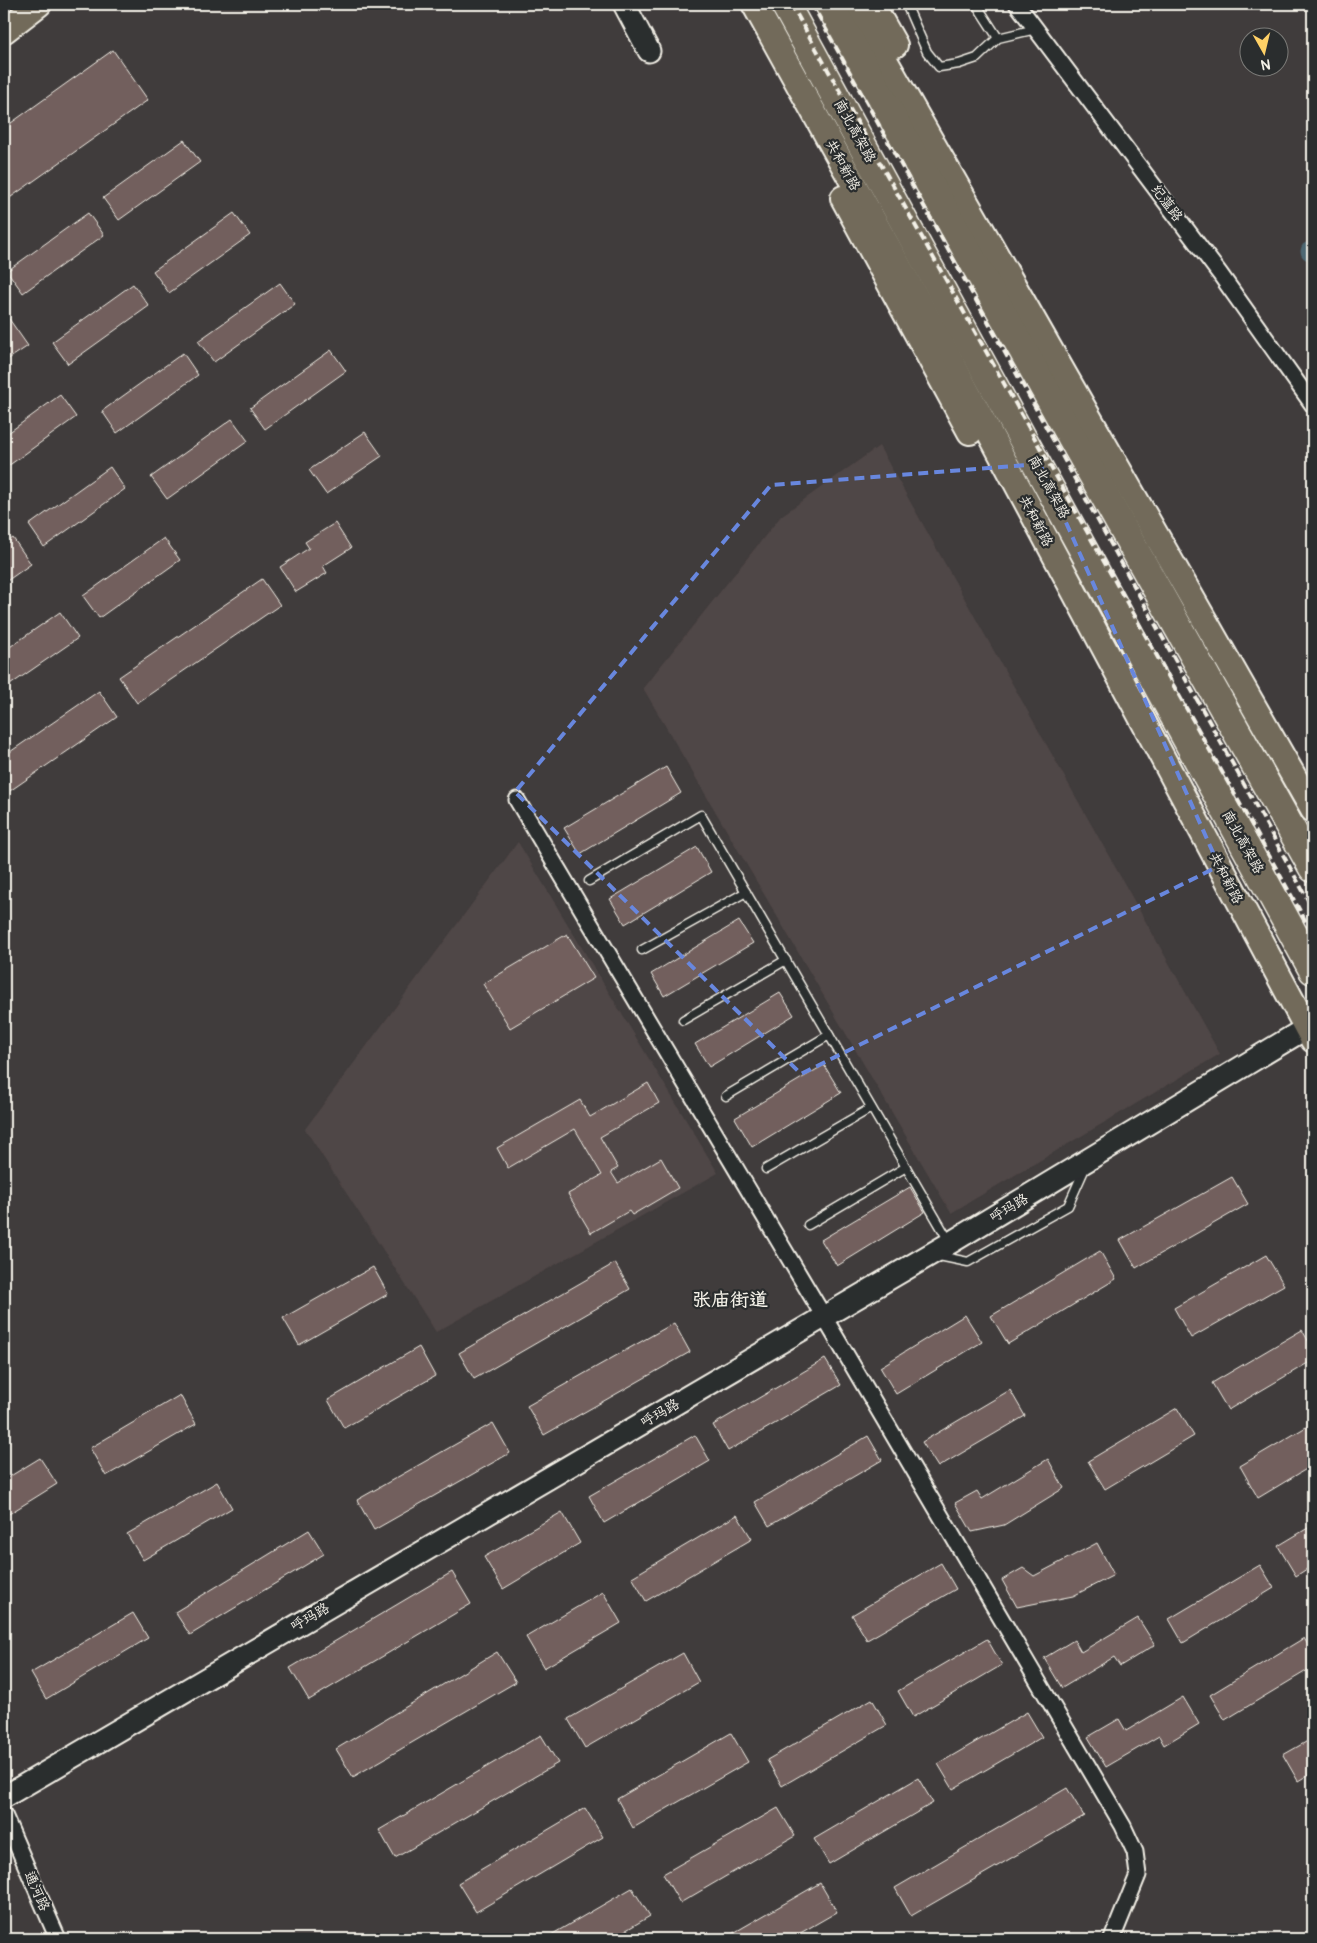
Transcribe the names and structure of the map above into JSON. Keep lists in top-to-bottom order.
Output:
{
  "streets": {
    "highway": ["南北高架路"],
    "main road": ["共和新路"],
    "street": ["纪蕰路", "呼玛路", "通河路"]
  },
  "crossings": [
    ["共和新路", "呼玛路"]
  ],
  "districts": ["张庙街道"],
  "north": "bottom"
}
